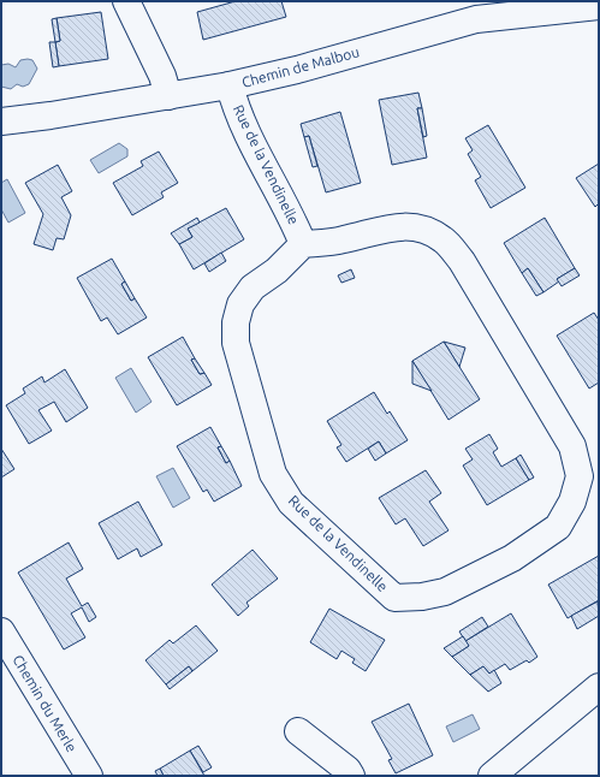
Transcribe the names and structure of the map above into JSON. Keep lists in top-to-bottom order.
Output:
{
  "streets": {
    "street": ["Chemin de Malbou", "Rue de la Vendinelle", "Chemin du Merle"]
  },
  "crossings": [
    ["Chemin de Malbou", "Rue de la Vendinelle"]
  ]
}
